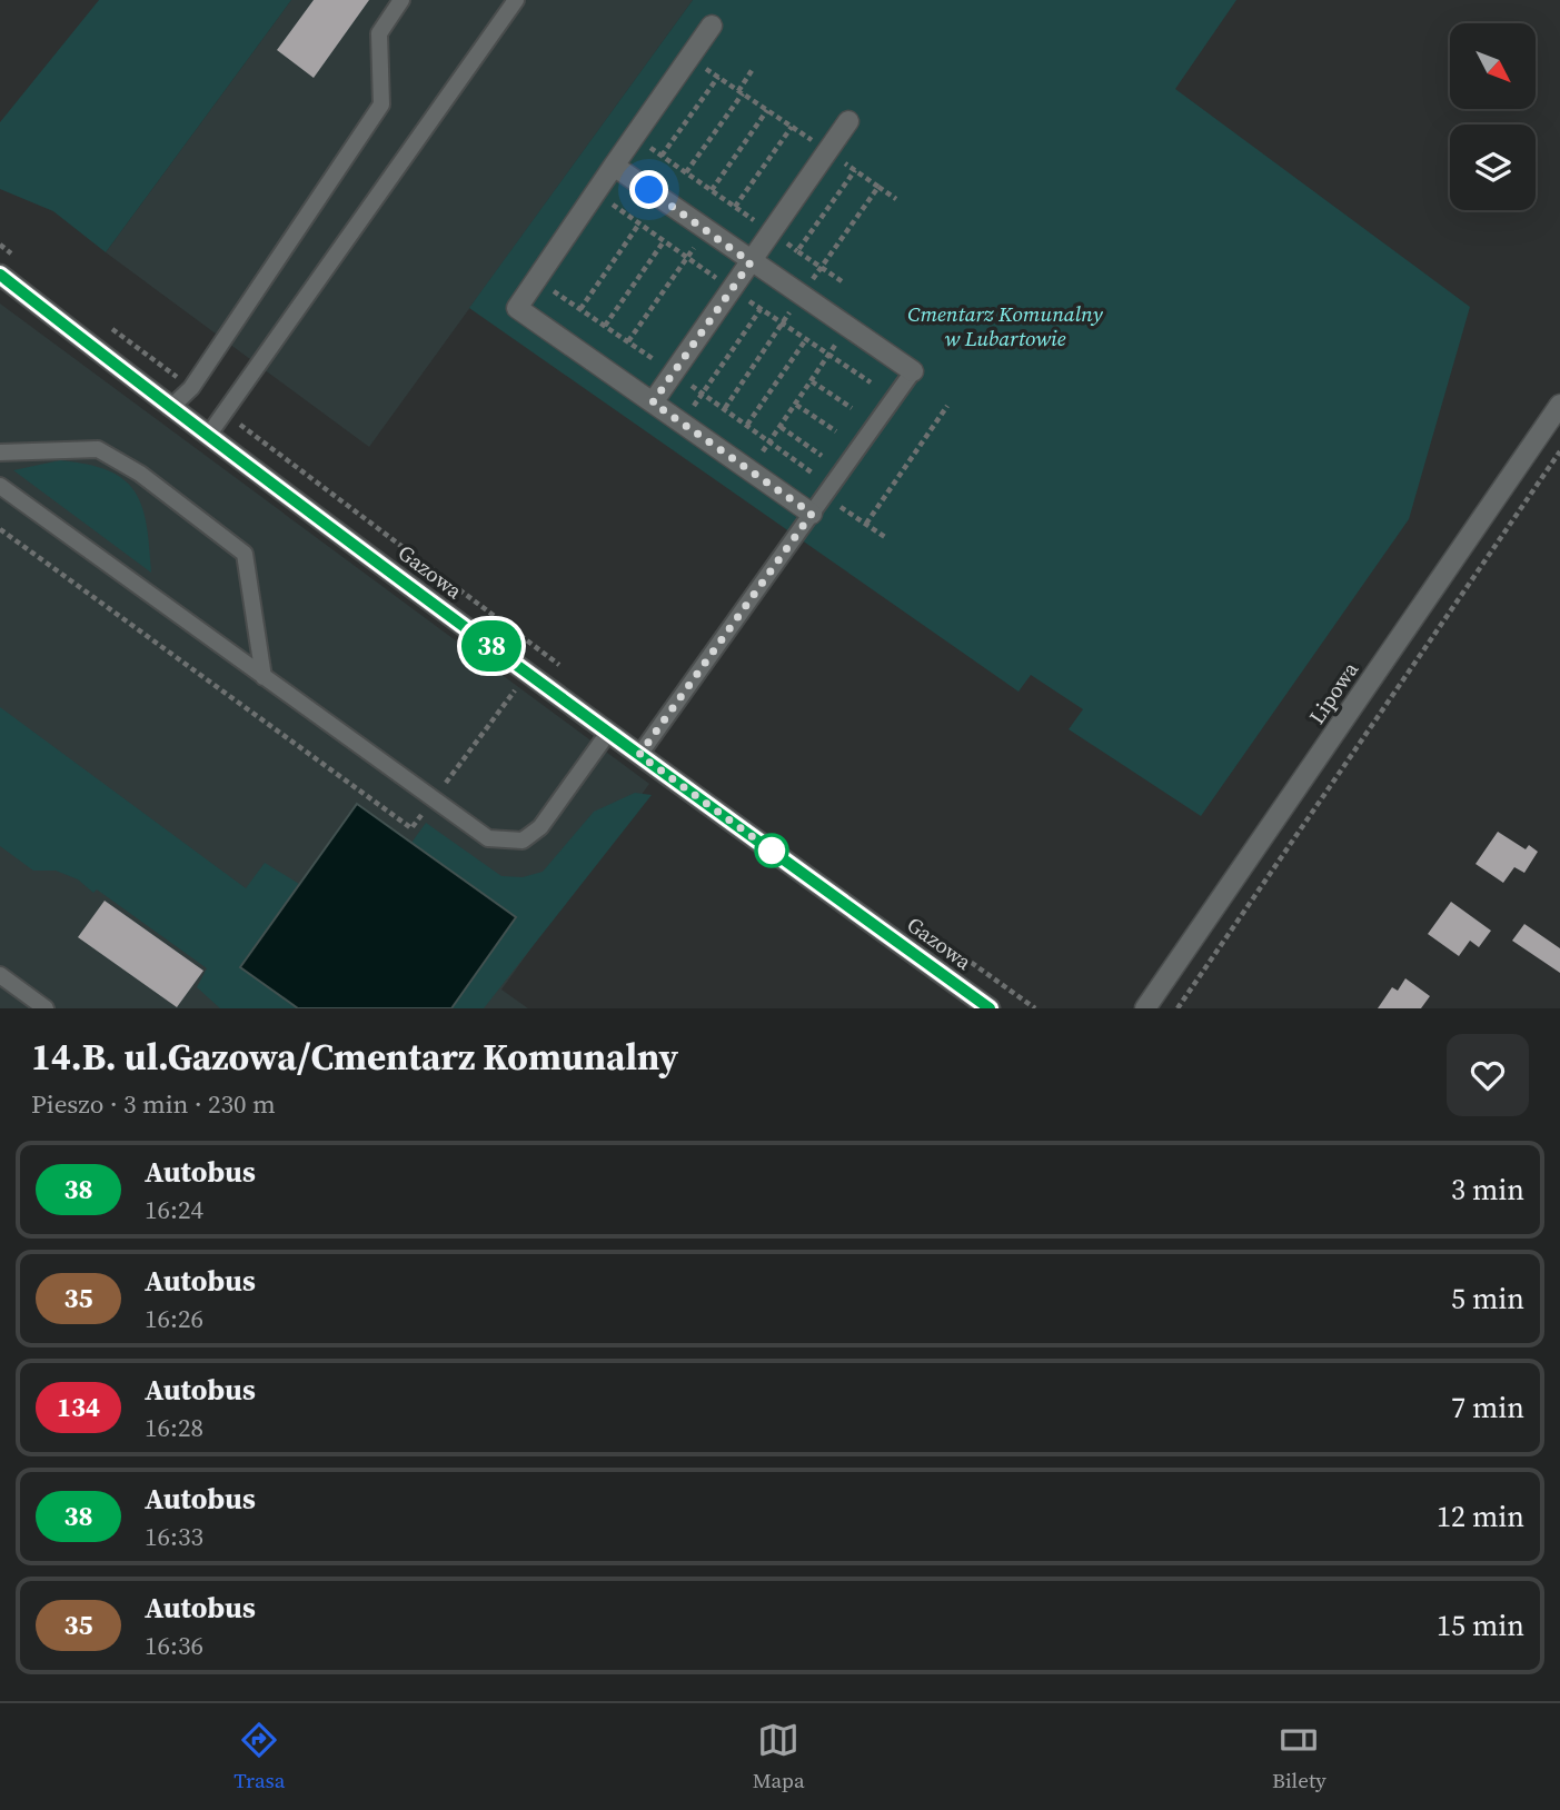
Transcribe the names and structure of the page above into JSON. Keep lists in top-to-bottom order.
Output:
{
  "streets": {
    "street": ["Gazowa", "Lipowa"]
  },
  "parks": ["Cmentarz Komunalny w Lubartowie"],
  "lines": ["bus line 38"],
  "north": "bottom right",
  "page": {
    "on_map": "38",
    "heading": ["14.B. ul.Gazowa/Cmentarz Komunalny", "Pieszo · 3 min · 230 m"],
    "list": [
      {
        "mark": "38",
        "name": "Autobus",
        "note": "16:24",
        "value": "3 min"
      },
      {
        "mark": "35",
        "name": "Autobus",
        "note": "16:26",
        "value": "5 min"
      },
      {
        "mark": "134",
        "name": "Autobus",
        "note": "16:28",
        "value": "7 min"
      },
      {
        "mark": "38",
        "name": "Autobus",
        "note": "16:33",
        "value": "12 min"
      },
      {
        "mark": "35",
        "name": "Autobus",
        "note": "16:36",
        "value": "15 min"
      }
    ],
    "tabs": ["Trasa", "Mapa", "Bilety"]
  }
}
